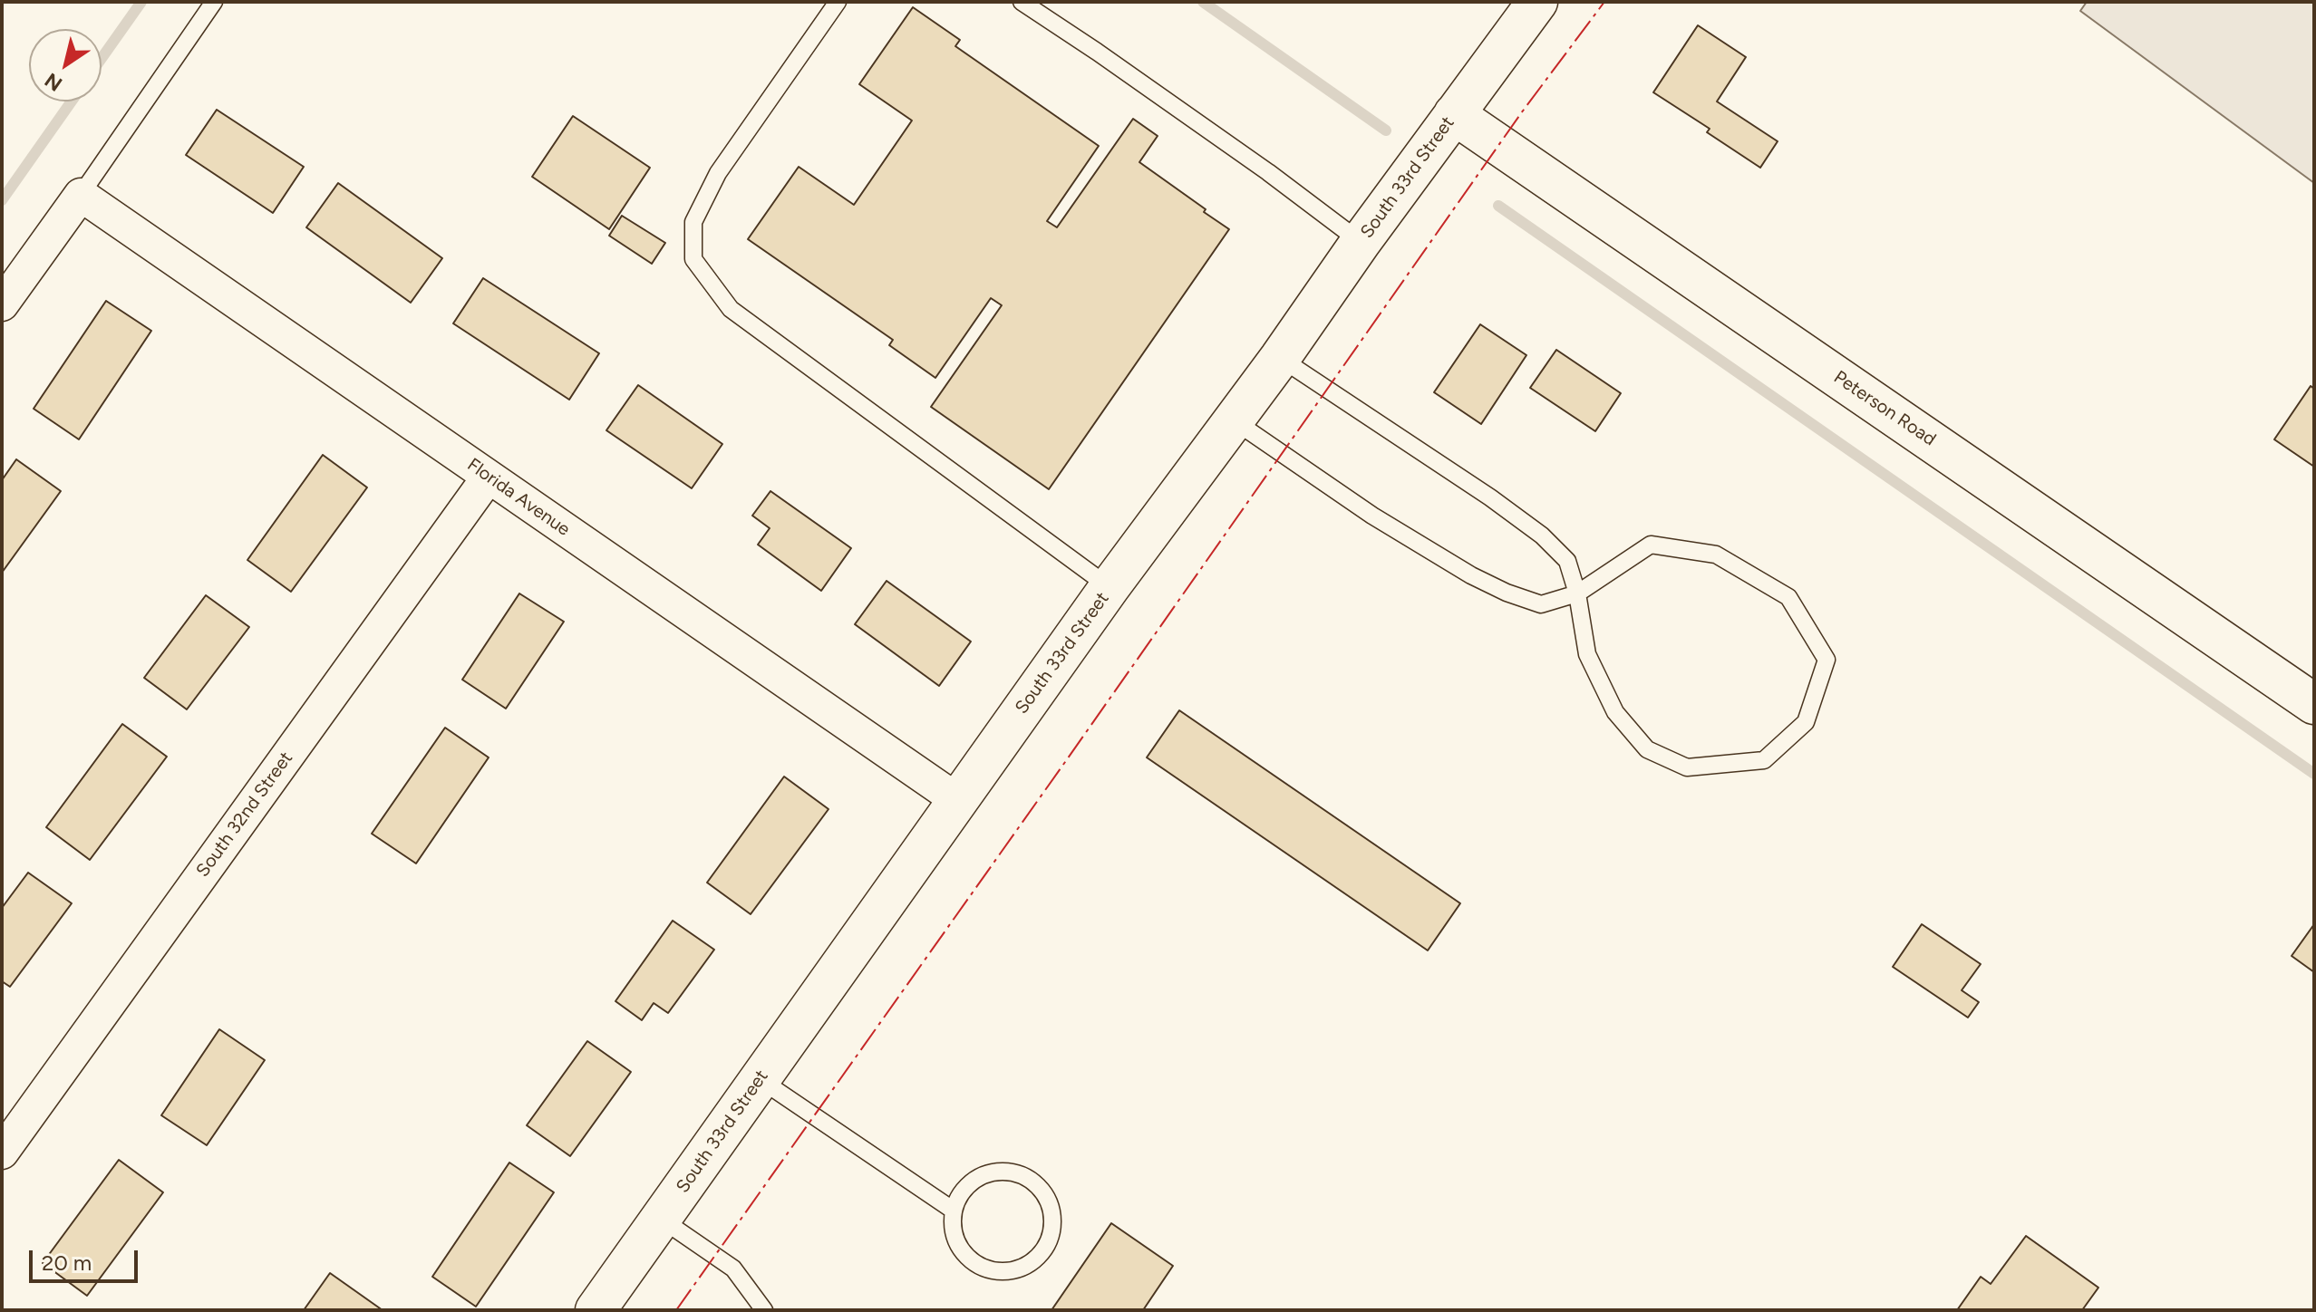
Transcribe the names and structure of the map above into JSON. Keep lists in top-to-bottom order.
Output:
{
  "streets": {
    "street": [
      "South 33rd Street",
      "Peterson Road",
      "Florida Avenue",
      "South 32nd Street"
    ]
  },
  "crossings": [
    ["South 33rd Street", "Peterson Road"],
    ["South 33rd Street", "Florida Avenue"],
    ["Florida Avenue", "South 32nd Street"]
  ],
  "scale_bar": "20 m",
  "north": "bottom left"
}
